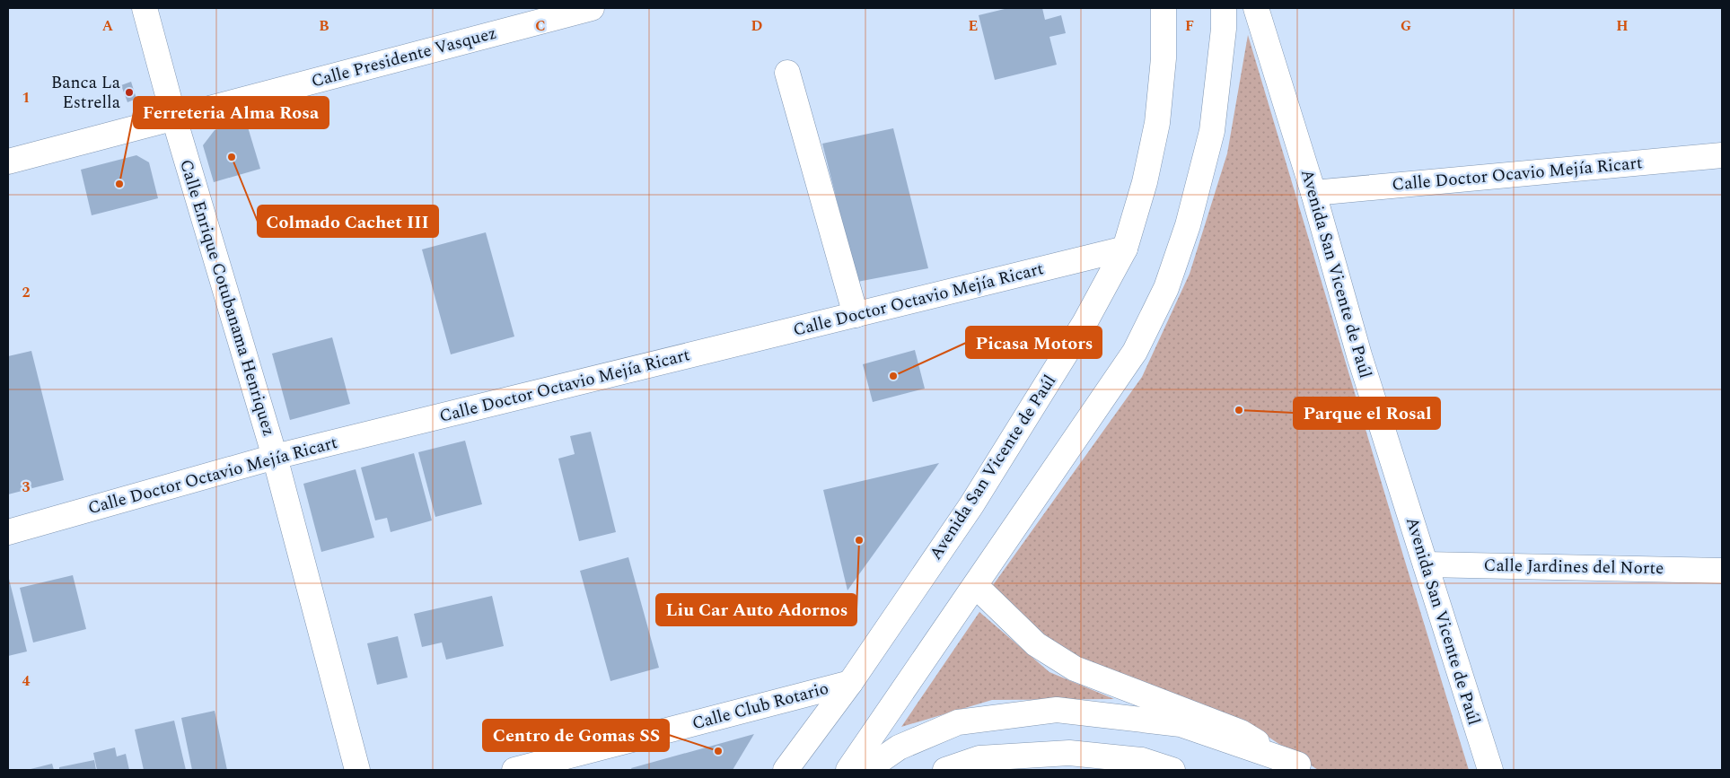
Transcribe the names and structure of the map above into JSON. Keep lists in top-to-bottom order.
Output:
{
  "streets": {
    "street": [
      "Calle Presidente Vasquez",
      "Calle Doctor Ocavio Mejía Ricart",
      "Avenida San Vicente de Paúl",
      "Calle Enrique Cotubanama Henriquez",
      "Calle Doctor Octavio Mejía Ricart",
      "Calle Jardines del Norte",
      "Calle Club Rotario"
    ]
  },
  "crossings": [
    ["Calle Presidente Vasquez", "Calle Enrique Cotubanama Henriquez"],
    ["Calle Doctor Ocavio Mejía Ricart", "Avenida San Vicente de Paúl"],
    ["Avenida San Vicente de Paúl", "Calle Doctor Octavio Mejía Ricart"],
    ["Avenida San Vicente de Paúl", "Calle Jardines del Norte"],
    ["Avenida San Vicente de Paúl", "Calle Club Rotario"],
    ["Calle Enrique Cotubanama Henriquez", "Calle Doctor Octavio Mejía Ricart"]
  ],
  "places": [
    "Banca La Estrella",
    "Colmado Cachet III",
    "Ferreteria Alma Rosa",
    "Picasa Motors",
    "Parque el Rosal",
    "Liu Car Auto Adornos",
    "Centro de Gomas SS"
  ],
  "grid": {
    "columns": [
      "A",
      "B",
      "C",
      "D",
      "E",
      "F",
      "G",
      "H"
    ],
    "rows": [
      "1",
      "2",
      "3",
      "4"
    ]
  }
}
